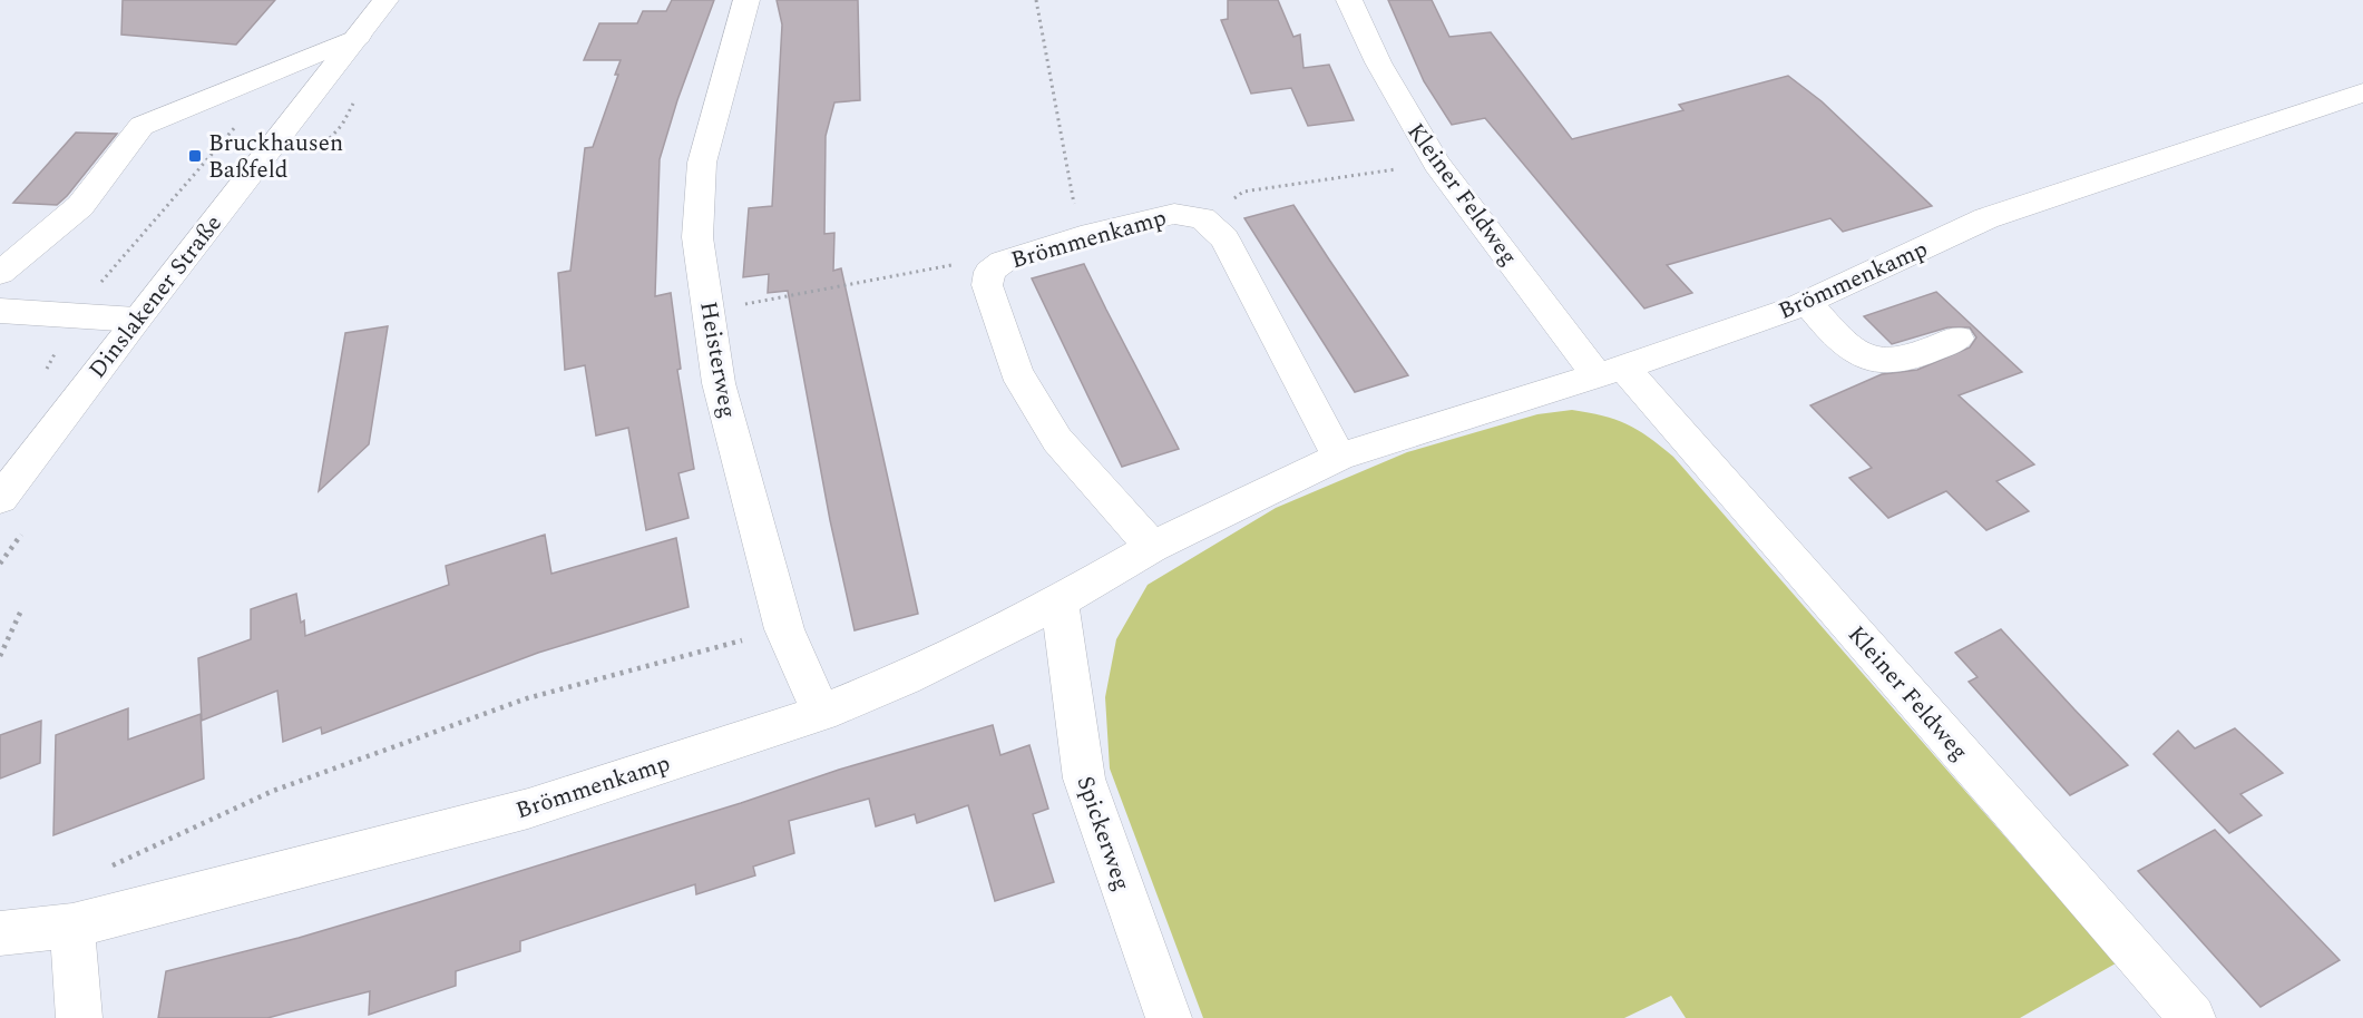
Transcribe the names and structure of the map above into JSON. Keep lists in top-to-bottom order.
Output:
{
  "streets": {
    "street": [
      "Kleiner Feldweg",
      "Brömmenkamp",
      "Dinslakener Straße",
      "Heisterweg",
      "Spickerweg"
    ]
  },
  "crossings": [
    ["Kleiner Feldweg", "Brömmenkamp"],
    ["Brömmenkamp", "Heisterweg"],
    ["Brömmenkamp", "Spickerweg"]
  ],
  "places": {
    "transit": ["Bruckhausen Baßfeld"]
  }
}
